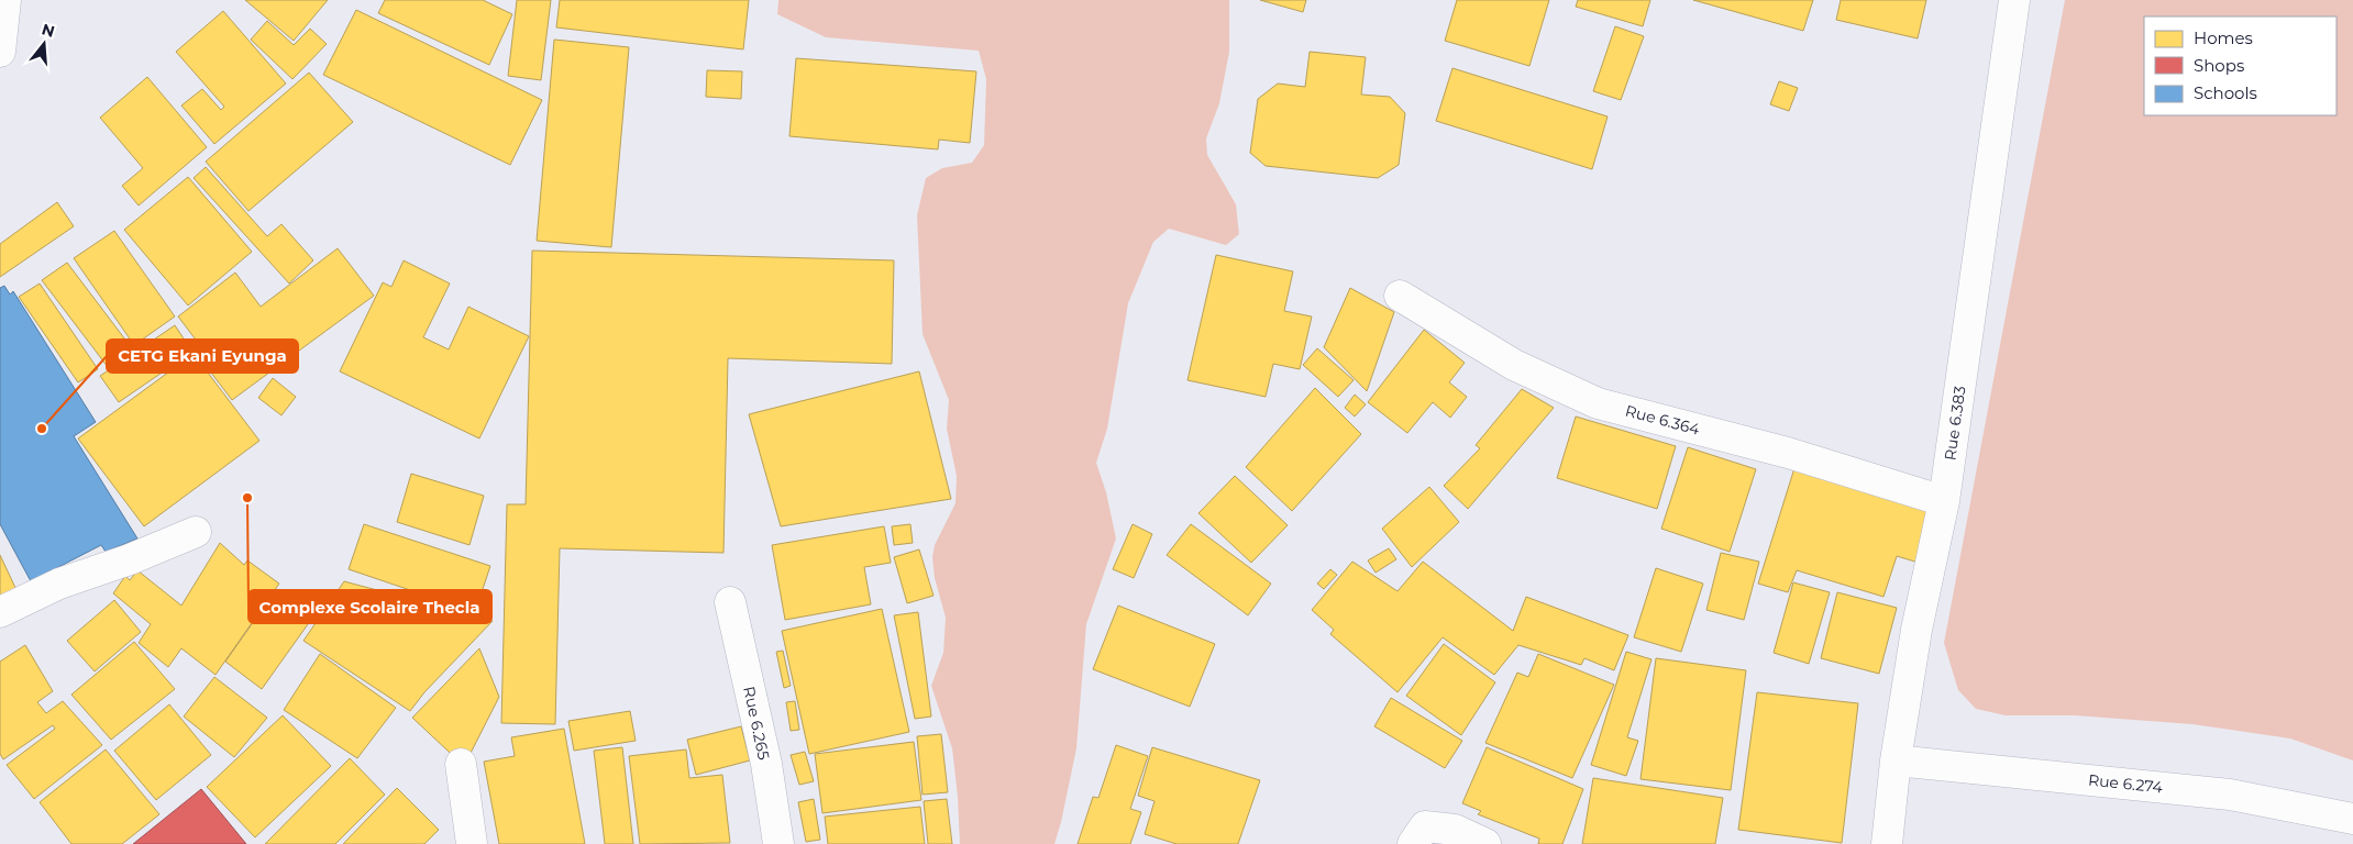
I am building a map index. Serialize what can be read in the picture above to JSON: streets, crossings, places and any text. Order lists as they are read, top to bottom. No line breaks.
{"streets":{"street":["Rue 6.364","Rue 6.383","Rue 6.265","Rue 6.274"]},"crossings":[["Rue 6.364","Rue 6.383"],["Rue 6.383","Rue 6.274"]],"places":["CETG Ekani Eyunga","Complexe Scolaire Thecla"],"legend":["Homes","Shops","Schools"],"north":"top"}
